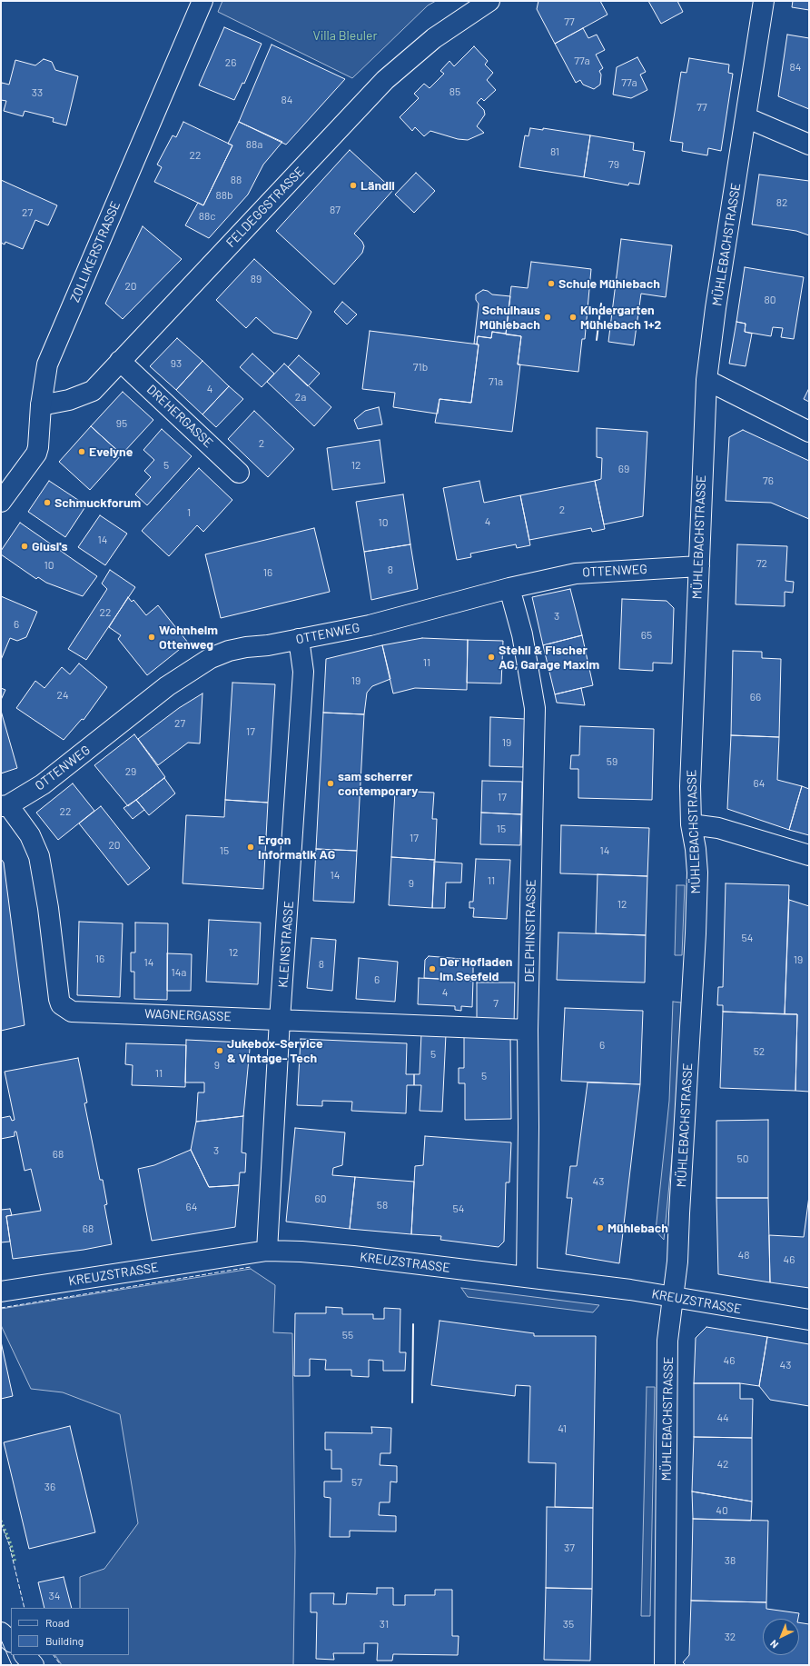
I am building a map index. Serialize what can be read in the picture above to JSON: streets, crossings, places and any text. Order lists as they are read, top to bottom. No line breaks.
{"streets":{"street":["FELDEGGSTRASSE","MÜHLEBACHSTRASSE","ZOLLIKERSTRASSE","DREHERGASSE","OTTENWEG","DELPHINSTRASSE","KLEINSTRASSE","WAGNERGASSE","KREUZSTRASSE"]},"crossings":[["FELDEGGSTRASSE","ZOLLIKERSTRASSE"],["FELDEGGSTRASSE","DREHERGASSE"],["MÜHLEBACHSTRASSE","OTTENWEG"],["MÜHLEBACHSTRASSE","KREUZSTRASSE"],["OTTENWEG","DELPHINSTRASSE"],["OTTENWEG","KLEINSTRASSE"],["OTTENWEG","WAGNERGASSE"],["DELPHINSTRASSE","WAGNERGASSE"],["DELPHINSTRASSE","KREUZSTRASSE"],["KLEINSTRASSE","WAGNERGASSE"],["KLEINSTRASSE","KREUZSTRASSE"]],"parks":["Villa Bleuler"],"places":["Ländli","Schule Mühlebach","Schulhaus Mühlebach","Kindergarten Mühlebach 1+2","Evelyne","Schmuckforum","Giusi's","Wohnheim Ottenweg","Stehli & Fischer AG, Garage Maxim","sam scherrer contemporary","Ergon Informatik AG","Der Hofladen im Seefeld","Jukebox-Service & Vintage- Tech","Mühlebach"],"house_numbers":["77","77a","26","84","77a","85","33","84","77","88a","81","22","79","88","88b","82","87","27","88c","89","20","80","93","71b","71a","4","2a","95","2","5","12","69","76","2","1","4","10","14","72","10","8","16","22","3","6","65","11","19","24","66","27","17","19","59","29","64","17","22","15","17","20","15","14","14","11","9","12","54","12","16","19","14","8","14a","6","4","7","6","52","5","9","11","5","3","68","50","43","60","58","64","54","68","48","46","55","46","43","44","41","42","57","36","40","37","38","34","31","35","32"],"legend":["Road","Building"],"north":"bottom left"}
